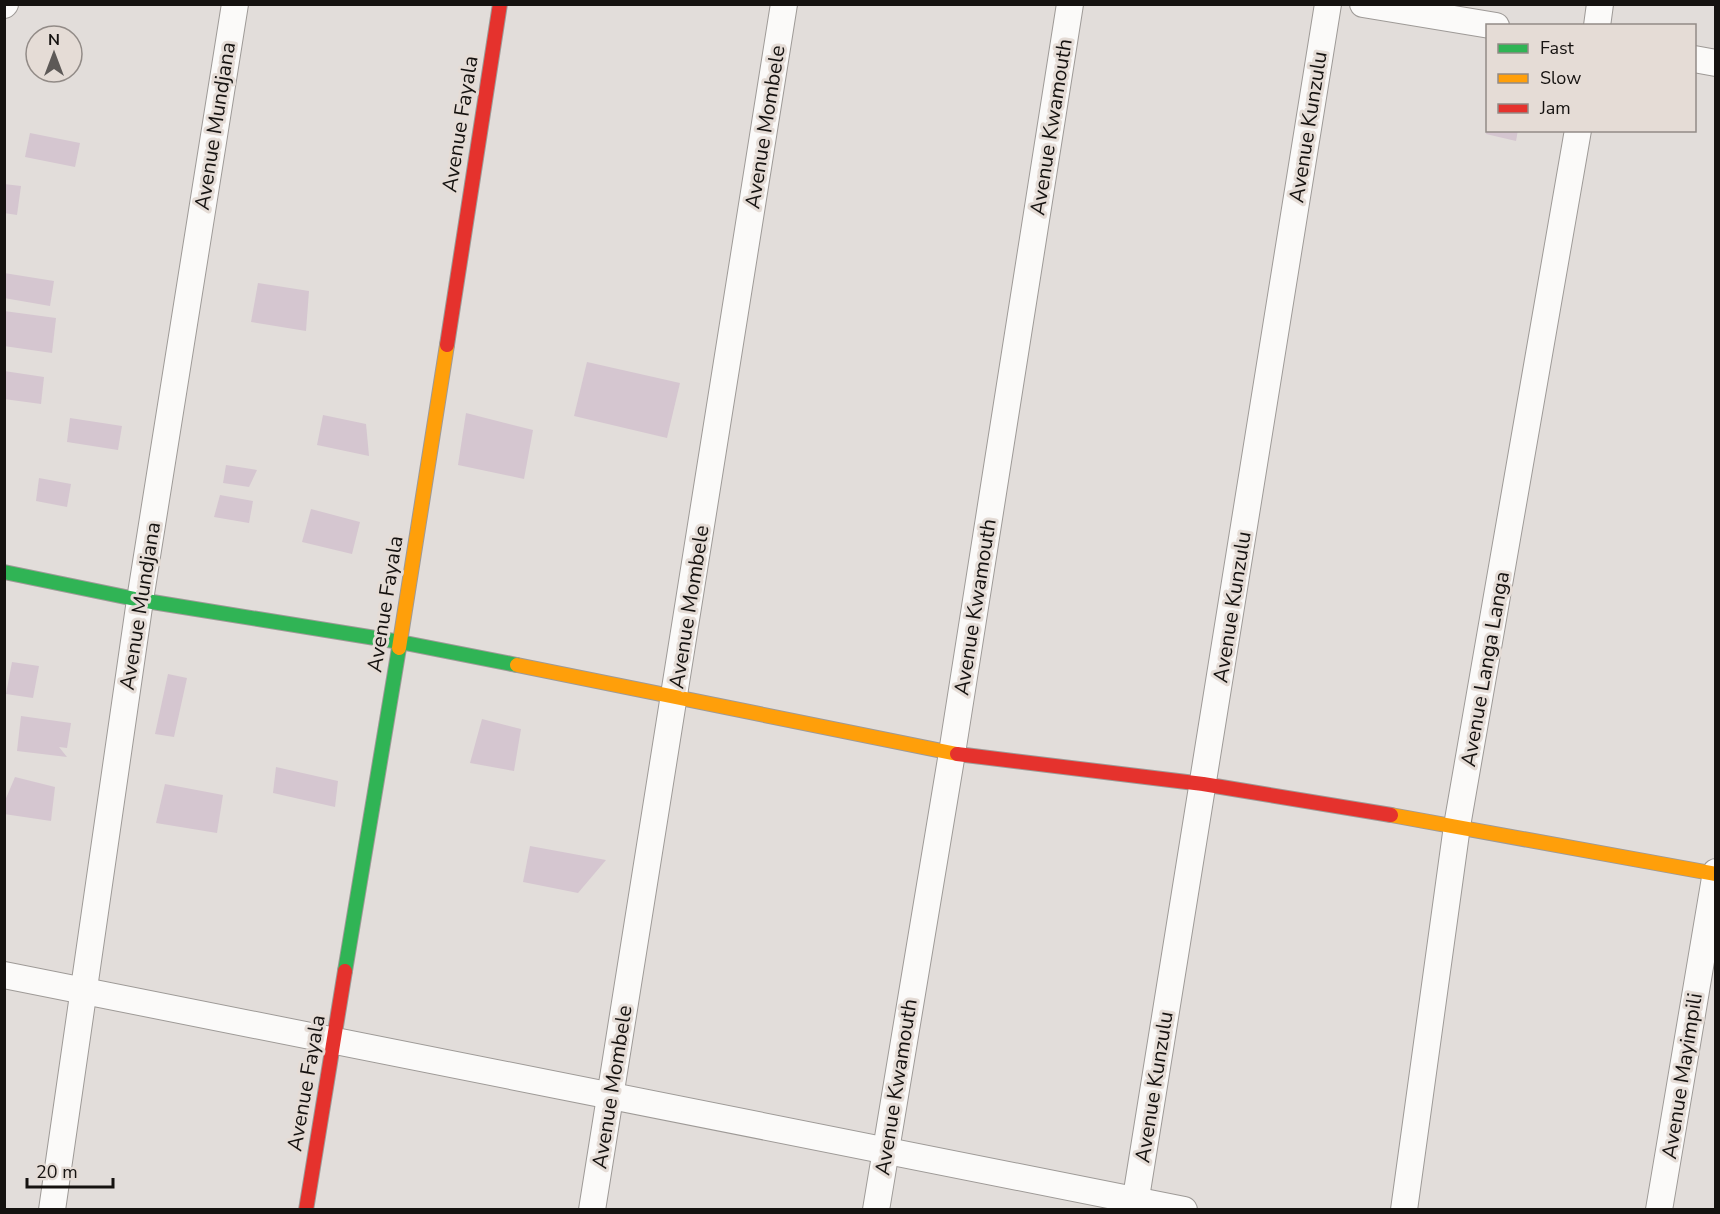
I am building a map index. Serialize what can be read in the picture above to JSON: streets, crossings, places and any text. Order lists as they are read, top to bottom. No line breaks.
{"streets":{"street":["Avenue Fayala","Avenue Mundjana","Avenue Mombele","Avenue Kwamouth","Avenue Kunzulu","Avenue Langa Langa","Avenue Mayimpili"]},"legend":["Fast","Slow","Jam"],"scale_bar":"20 m","north":"top"}
